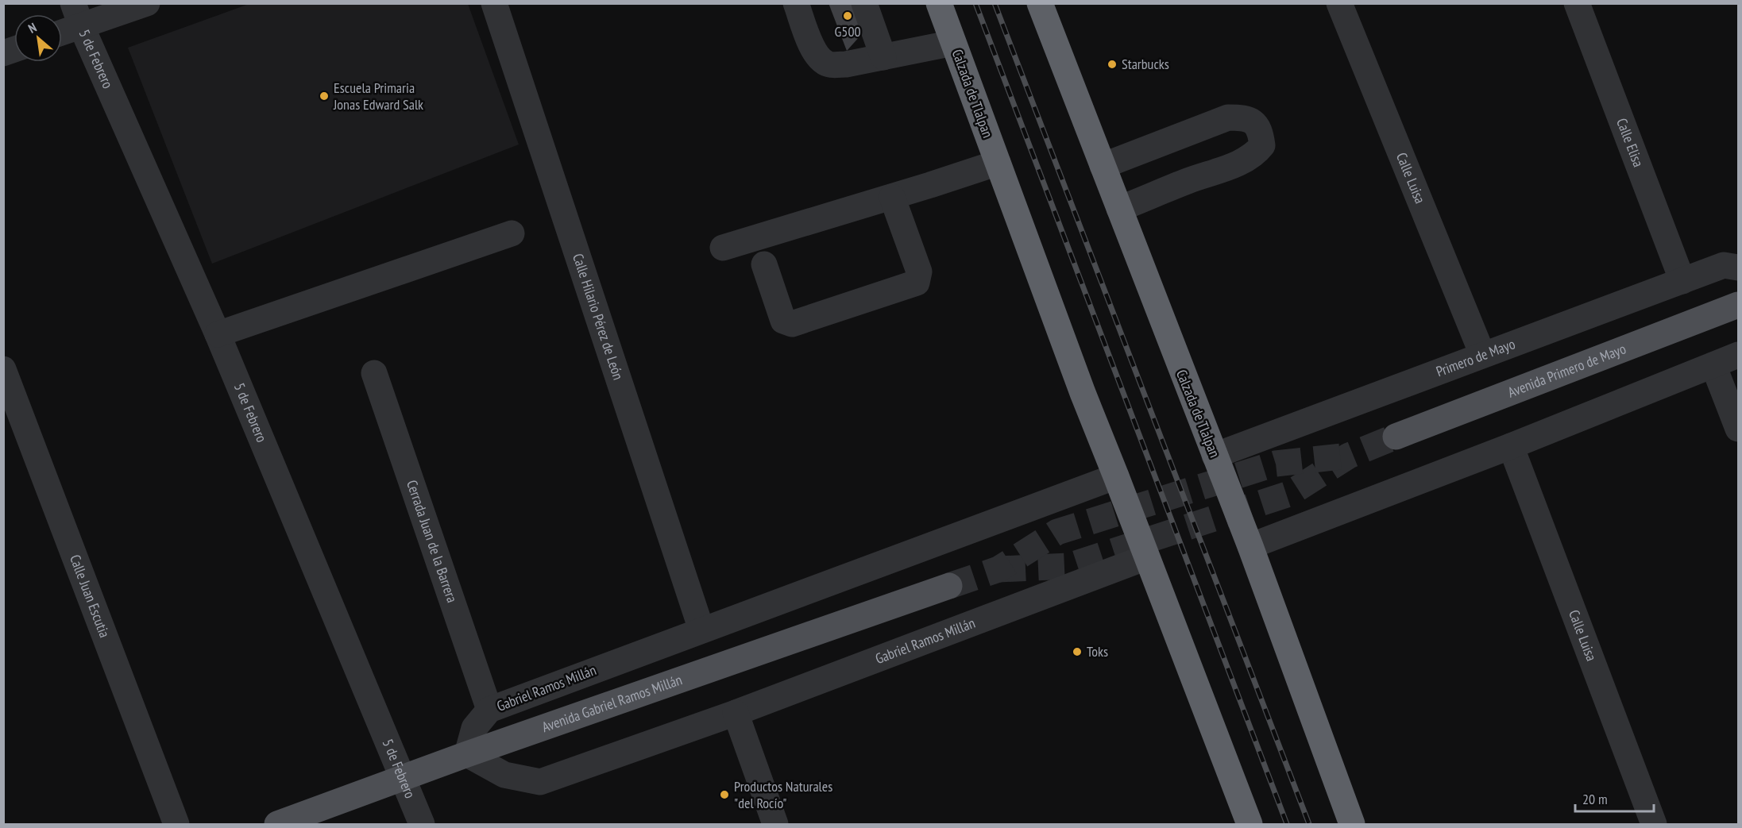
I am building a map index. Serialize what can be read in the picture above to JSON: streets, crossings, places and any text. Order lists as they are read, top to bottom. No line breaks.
{"streets":{"highway":["Calzada de Tlalpan"],"main road":["Avenida Primero de Mayo","Avenida Gabriel Ramos Millán"],"street":["5 de Febrero","Calle Elisa","Calle Luisa","Calle Hilario Pérez de León","Primero de Mayo","Cerrada Juan de la Barrera","Calle Juan Escutia","Gabriel Ramos Millán"]},"crossings":[["5 de Febrero","Avenida Gabriel Ramos Millán"],["Calzada de Tlalpan","Primero de Mayo"],["Calzada de Tlalpan","Gabriel Ramos Millán"],["Calle Elisa","Primero de Mayo"],["Calle Luisa","Primero de Mayo"],["Calle Hilario Pérez de León","Gabriel Ramos Millán"],["Cerrada Juan de la Barrera","Gabriel Ramos Millán"],["Gabriel Ramos Millán","Avenida Gabriel Ramos Millán"]],"places":["G500","Starbucks","Escuela Primaria Jonas Edward Salk","Toks","Productos Naturales \"del Rocío\""],"scale_bar":"20 m","north":"top left"}
